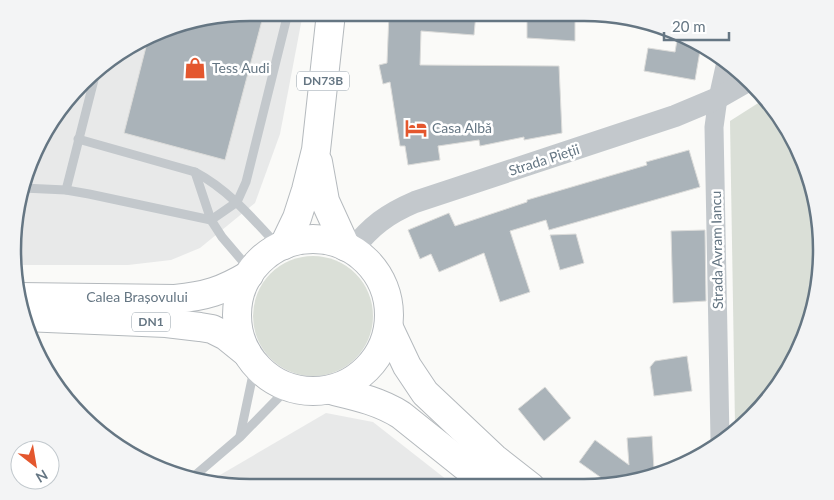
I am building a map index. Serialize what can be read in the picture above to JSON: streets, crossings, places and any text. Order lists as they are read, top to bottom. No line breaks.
{"streets":{"main road":["DN73B","Calea Brașovului","DN1"],"street":["Strada Pieții","Strada Avram Iancu"]},"crossings":[["DN73B","Strada Pieții"],["DN73B","Calea Brașovului"],["DN73B","DN1"],["Strada Pieții","Strada Avram Iancu"],["Strada Pieții","Calea Brașovului"],["Strada Pieții","DN1"],["Calea Brașovului","DN1"]],"places":{"shop":["Tess Audi"],"hotel":["Casa Albă"]},"scale_bar":"20 m","north":"bottom right"}
